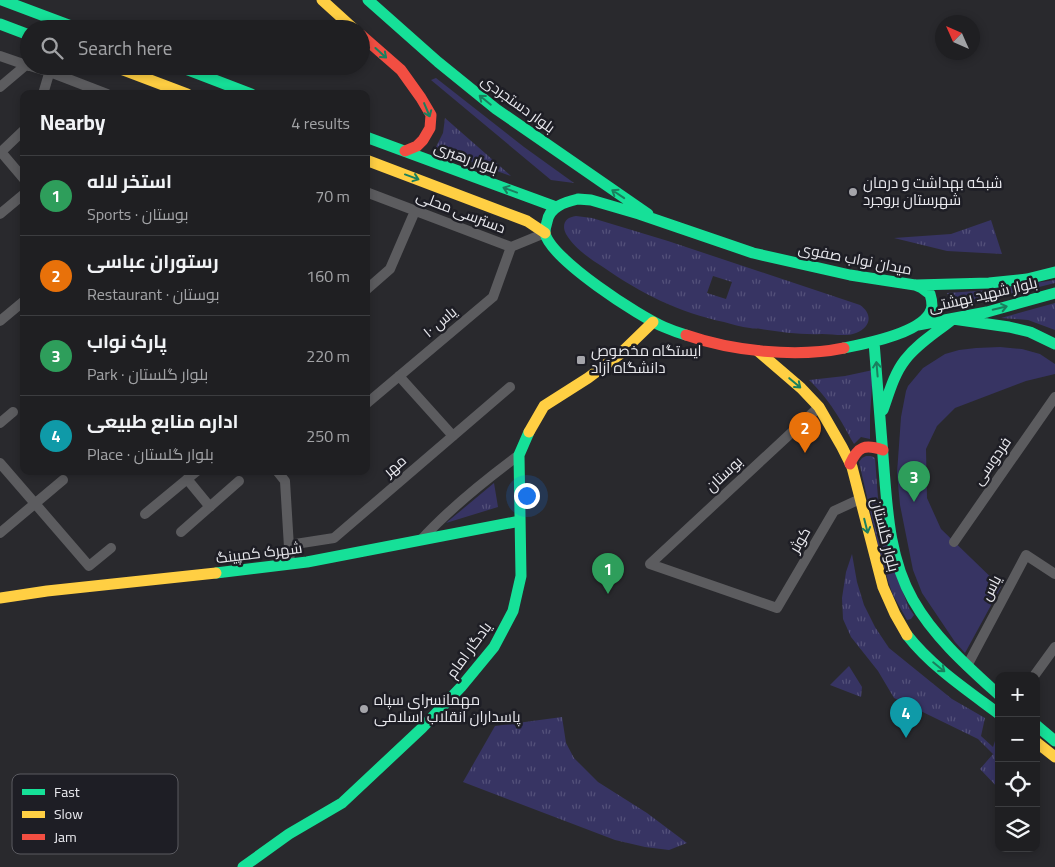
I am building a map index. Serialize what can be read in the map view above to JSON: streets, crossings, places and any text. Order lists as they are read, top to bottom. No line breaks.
{"streets":{"main road":["بلوار دستجردی","بلوار رهبری","میدان نواب صفوی","بلوار شهید بهشتی","بلوار گلستان","شهرک کمپینگ","یادگار امام"],"street":["دسترسی محلی","یاس ۱۰","فردوسی","مهر","بوستان","کوثر","یاس"]},"crossings":[["بلوار دستجردی","میدان نواب صفوی"],["بلوار رهبری","میدان نواب صفوی"],["دسترسی محلی","یاس ۱۰"],["میدان نواب صفوی","بلوار شهید بهشتی"],["بوستان","بلوار گلستان"],["بوستان","کوثر"],["بلوار گلستان","کوثر"],["بلوار گلستان","یاس"],["شهرک کمپینگ","یادگار امام"]],"places":{"other":["شبکه بهداشت و درمان شهرستان بروجرد","مهمانسرای سپاه پاسداران انقلاب اسلامی"],"transit":["ایستگاه مخصوص دانشگاه آزاد"]},"legend":["Fast","Slow","Jam"],"north":"top left","page":{"search":"Search here","heading":["Nearby","4 results"],"list":[{"mark":"1","name":"استخر لاله","note":"Sports · بوستان","value":"70 m"},{"mark":"2","name":"رستوران عباسی","note":"Restaurant · بوستان","value":"160 m"},{"mark":"3","name":"پارک نواب","note":"Park · بلوار گلستان","value":"220 m"},{"mark":"4","name":"اداره منابع طبیعی","note":"Place · بلوار گلستان","value":"250 m"}],"pins":["2","3","1","4"],"map_buttons":["+","−"]}}
